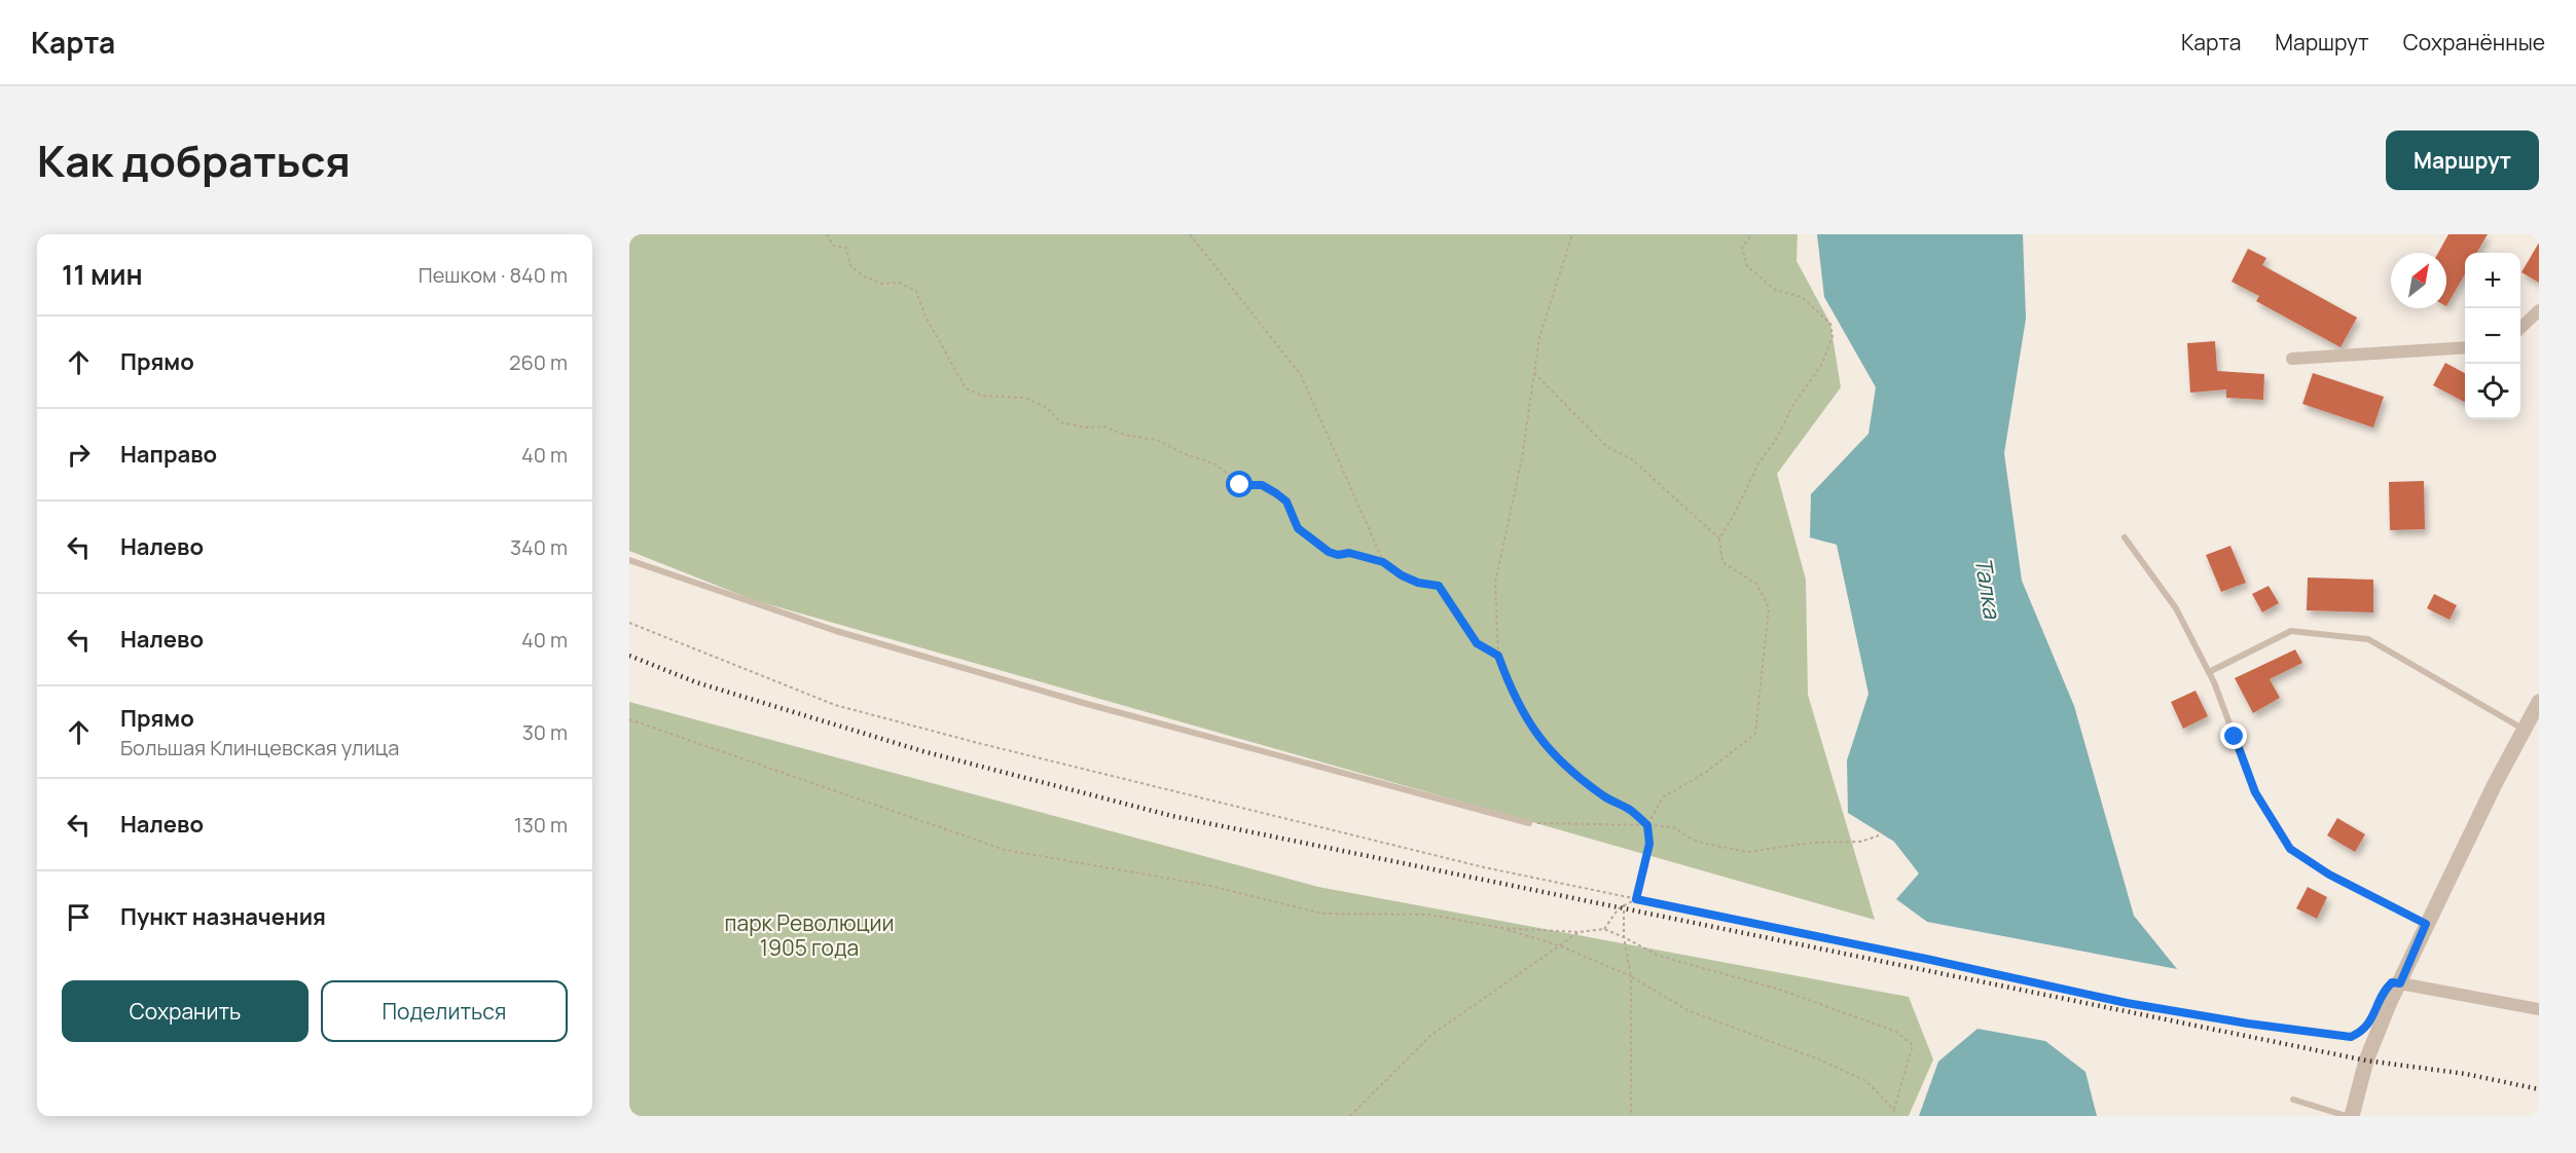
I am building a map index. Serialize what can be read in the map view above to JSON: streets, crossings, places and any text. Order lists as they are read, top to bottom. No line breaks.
{"water":["Талка"],"parks":["парк Революции 1905 года"],"north":"top right","page":{"header":"Карта","nav":["Карта","Маршрут","Сохранённые"],"title":"Как добраться","buttons":["Маршрут",["Сохранить","Поделиться"]],"heading":["11 мин","Пешком · 840 m"],"map_buttons":["+","−"],"list":[["Прямо","260 m"],["Направо","40 m"],["Налево","340 m"],["Налево","40 m"],["Прямо","Большая Клинцевская улица","30 m"],["Налево","130 m"],"Пункт назначения"]}}
